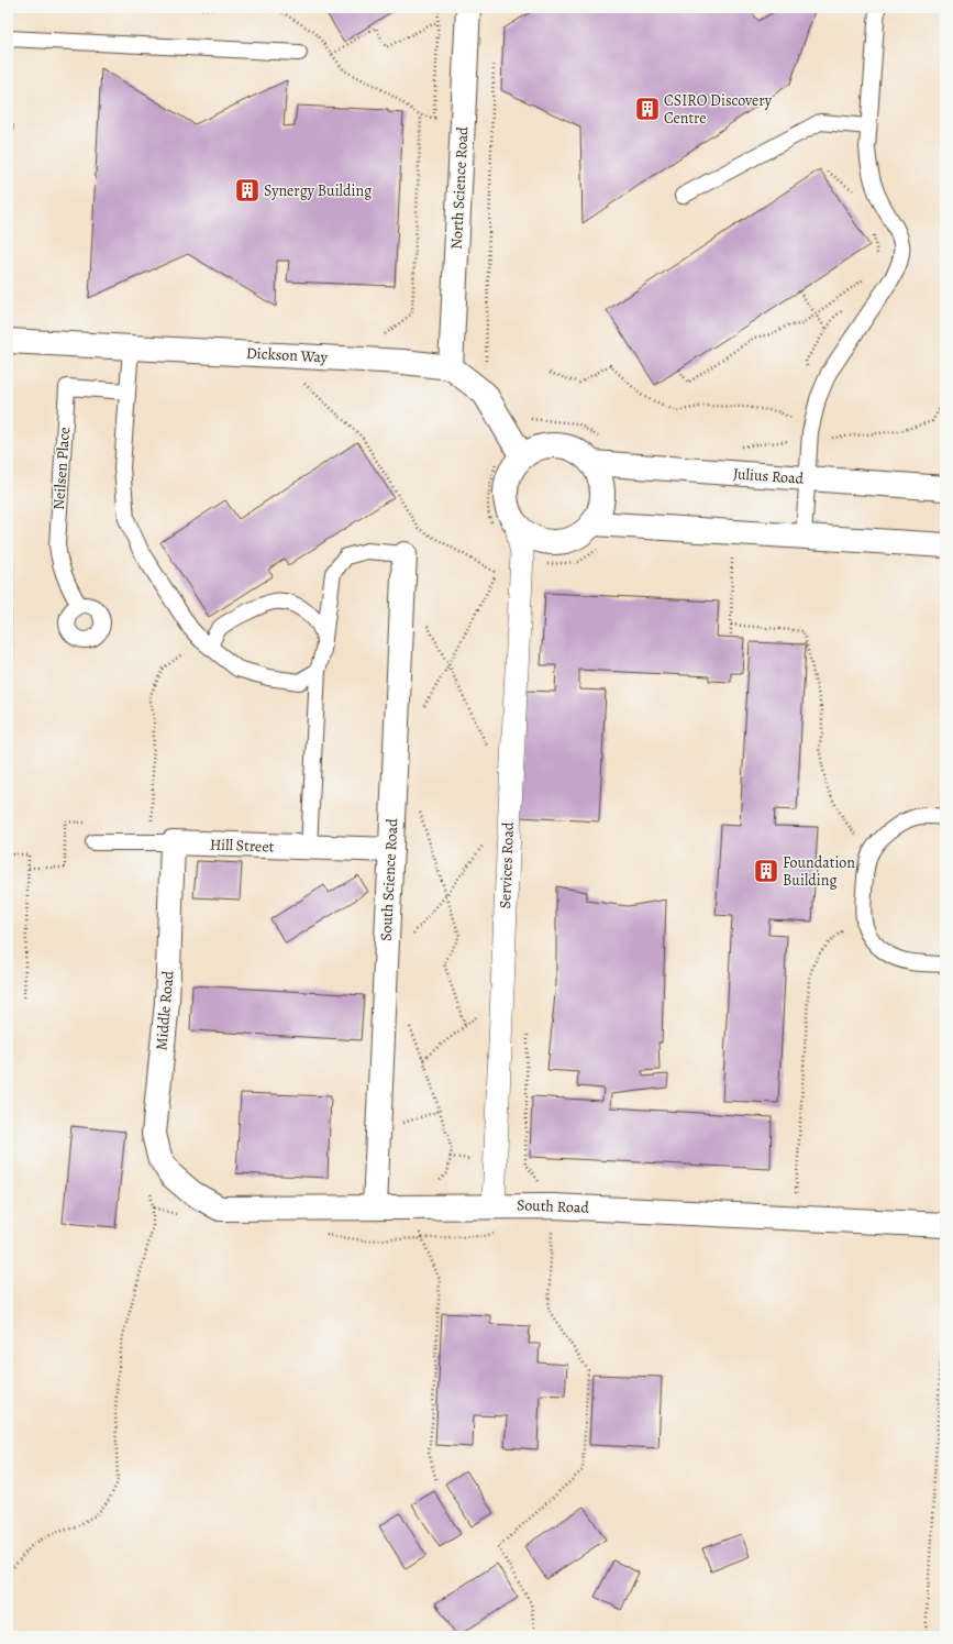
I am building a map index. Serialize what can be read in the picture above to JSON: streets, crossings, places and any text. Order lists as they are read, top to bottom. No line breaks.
{"streets":{"street":["North Science Road","Dickson Way","Julius Road","Hill Street","Services Road","South Science Road","Middle Road","South Road"],"lane":["Neilsen Place"]},"crossings":[["North Science Road","Dickson Way"],["Julius Road","Services Road"],["Hill Street","South Science Road"],["Hill Street","Middle Road"],["Services Road","South Road"],["South Science Road","South Road"],["Middle Road","South Road"]],"places":{"building":["CSIRO Discovery Centre","Synergy Building","Foundation Building"]}}
